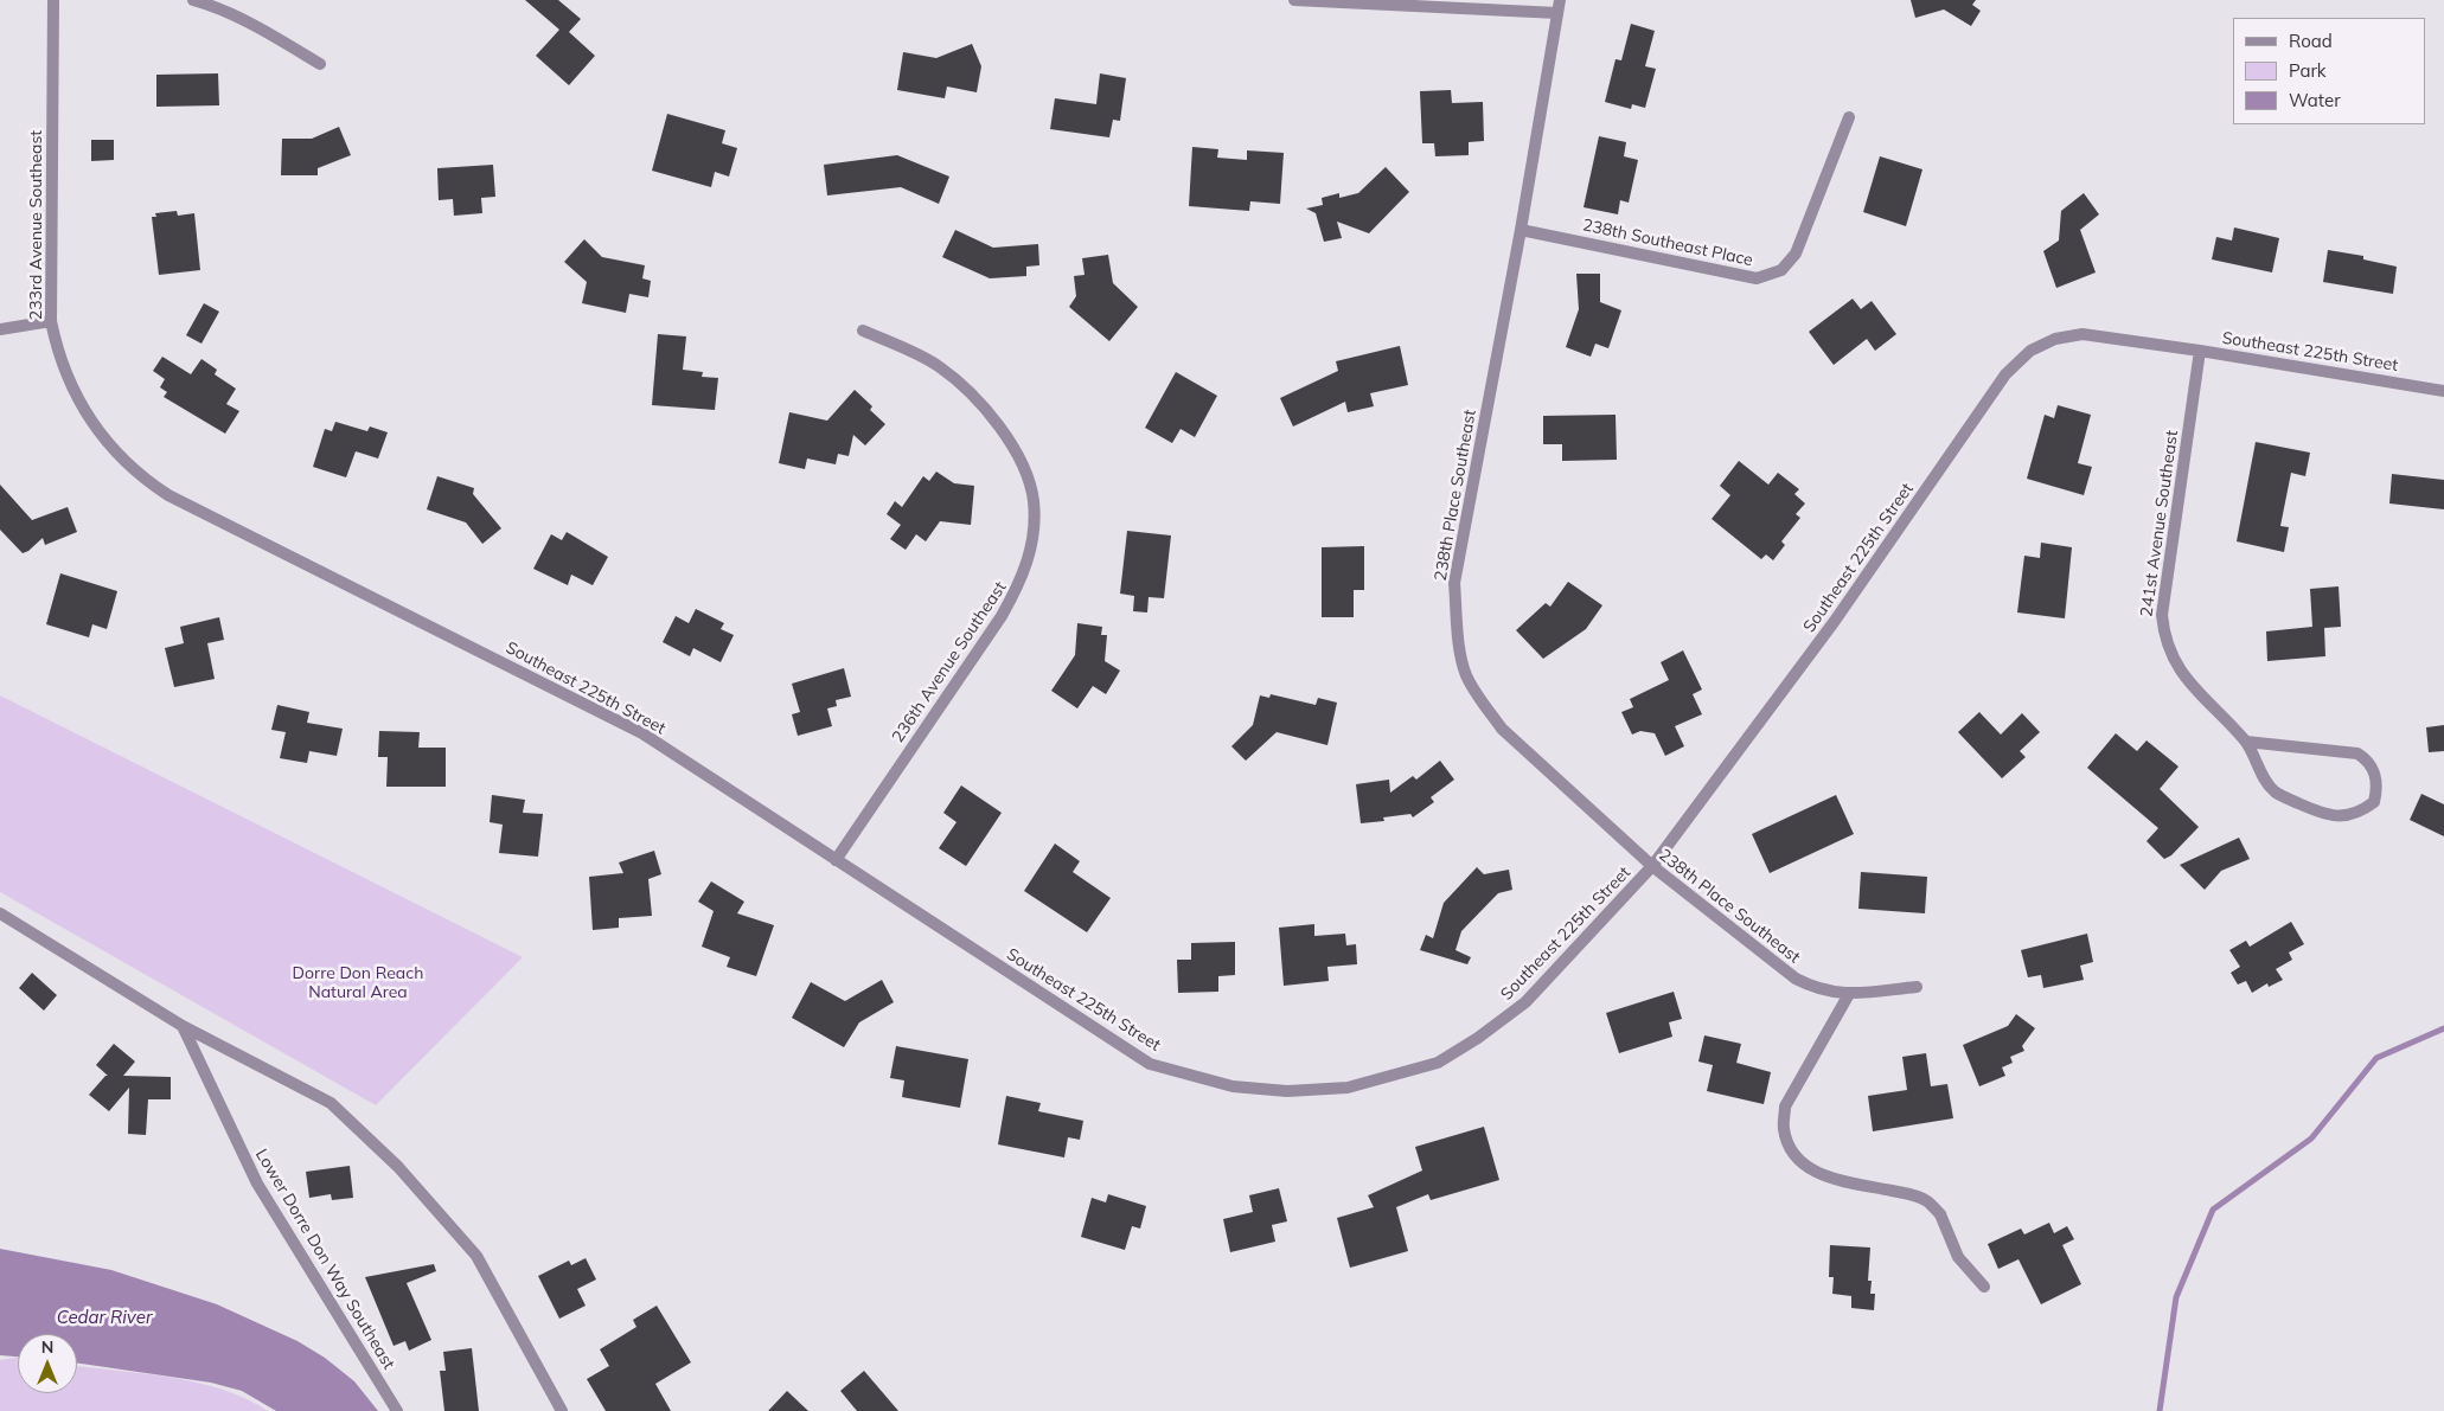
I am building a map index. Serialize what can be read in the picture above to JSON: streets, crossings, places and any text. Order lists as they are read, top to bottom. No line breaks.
{"streets":{"street":["233rd Avenue Southeast","238th Southeast Place","Southeast 225th Street","238th Place Southeast","241st Avenue Southeast","236th Avenue Southeast","Lower Dorre Don Way Southeast"]},"crossings":[["233rd Avenue Southeast","Southeast 225th Street"],["238th Southeast Place","238th Place Southeast"],["Southeast 225th Street","238th Place Southeast"],["Southeast 225th Street","241st Avenue Southeast"],["Southeast 225th Street","236th Avenue Southeast"]],"water":["Cedar River"],"parks":["Dorre Don Reach Natural Area"],"legend":["Road","Park","Water"],"north":"top"}
